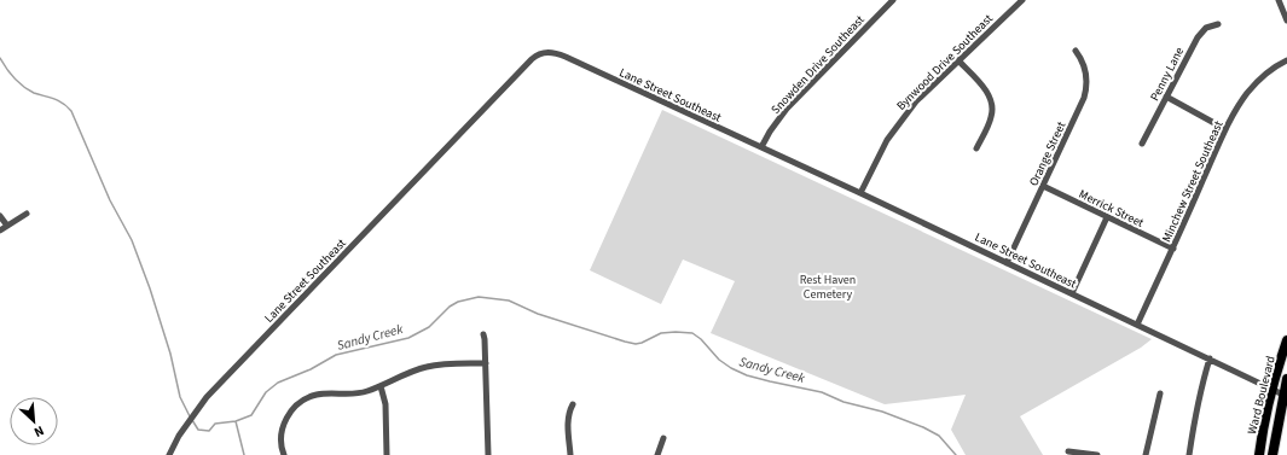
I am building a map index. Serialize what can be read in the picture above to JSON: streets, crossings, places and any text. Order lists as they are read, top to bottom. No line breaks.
{"streets":{"highway":["Ward Boulevard"],"street":["Bynwood Drive Southeast","Snowden Drive Southeast","Penny Lane","Lane Street Southeast","Orange Street","Minchew Street Southeast","Merrick Street"]},"crossings":[["Bynwood Drive Southeast","Lane Street Southeast"],["Snowden Drive Southeast","Lane Street Southeast"],["Lane Street Southeast","Orange Street"],["Lane Street Southeast","Minchew Street Southeast"],["Lane Street Southeast","Ward Boulevard"],["Orange Street","Merrick Street"],["Minchew Street Southeast","Merrick Street"]],"water":["Sandy Creek"],"parks":["Rest Haven Cemetery"],"north":"bottom right"}
